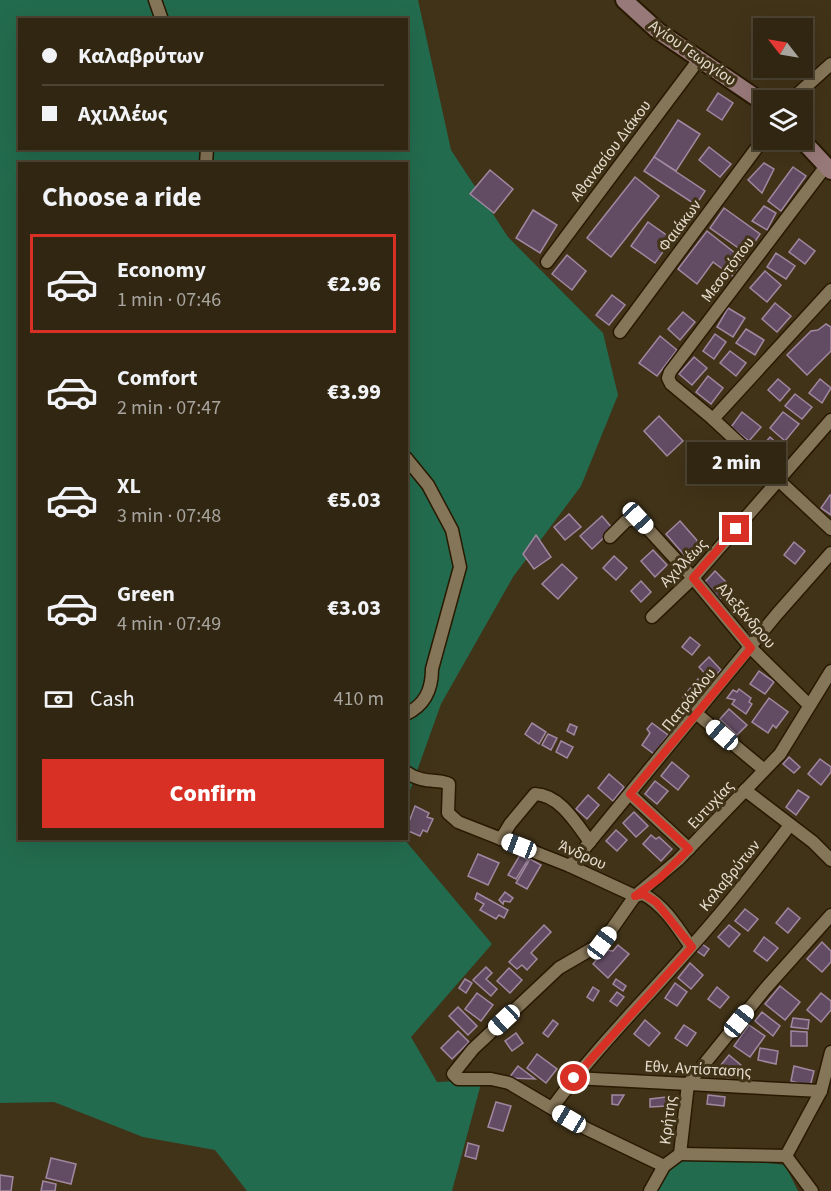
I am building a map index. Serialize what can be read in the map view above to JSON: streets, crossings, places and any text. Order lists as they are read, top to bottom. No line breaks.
{"streets":{"street":["Αγίου Γεωργίου","Αθανασίου Διάκου","Φαιάκων","Μεσοτόπου","Αχιλλέως","Αλεξάνδρου","Πατρόκλου","Ευτυχίας","Άνδρου","Καλαβρύτων","Εθν. Αντίστασης","Κρήτης"]},"crossings":[["Αγίου Γεωργίου","Αθανασίου Διάκου"],["Αχιλλέως","Αλεξάνδρου"],["Αλεξάνδρου","Πατρόκλου"],["Αλεξάνδρου","Ευτυχίας"],["Πατρόκλου","Άνδρου"],["Ευτυχίας","Άνδρου"],["Ευτυχίας","Καλαβρύτων"],["Άνδρου","Καλαβρύτων"],["Καλαβρύτων","Εθν. Αντίστασης"],["Εθν. Αντίστασης","Κρήτης"]],"north":"top left","page":{"banner":["Καλαβρύτων","Αχιλλέως"],"heading":"Choose a ride","list":[{"name":"Economy","note":"1 min · 07:46","value":"€2.96"},{"name":"Comfort","note":"2 min · 07:47","value":"€3.99"},{"name":"XL","note":"3 min · 07:48","value":"€5.03"},{"name":"Green","note":"4 min · 07:49","value":"€3.03"}],"bubble":"2 min","pay":["Cash","410 m"],"buttons":"Confirm"}}
